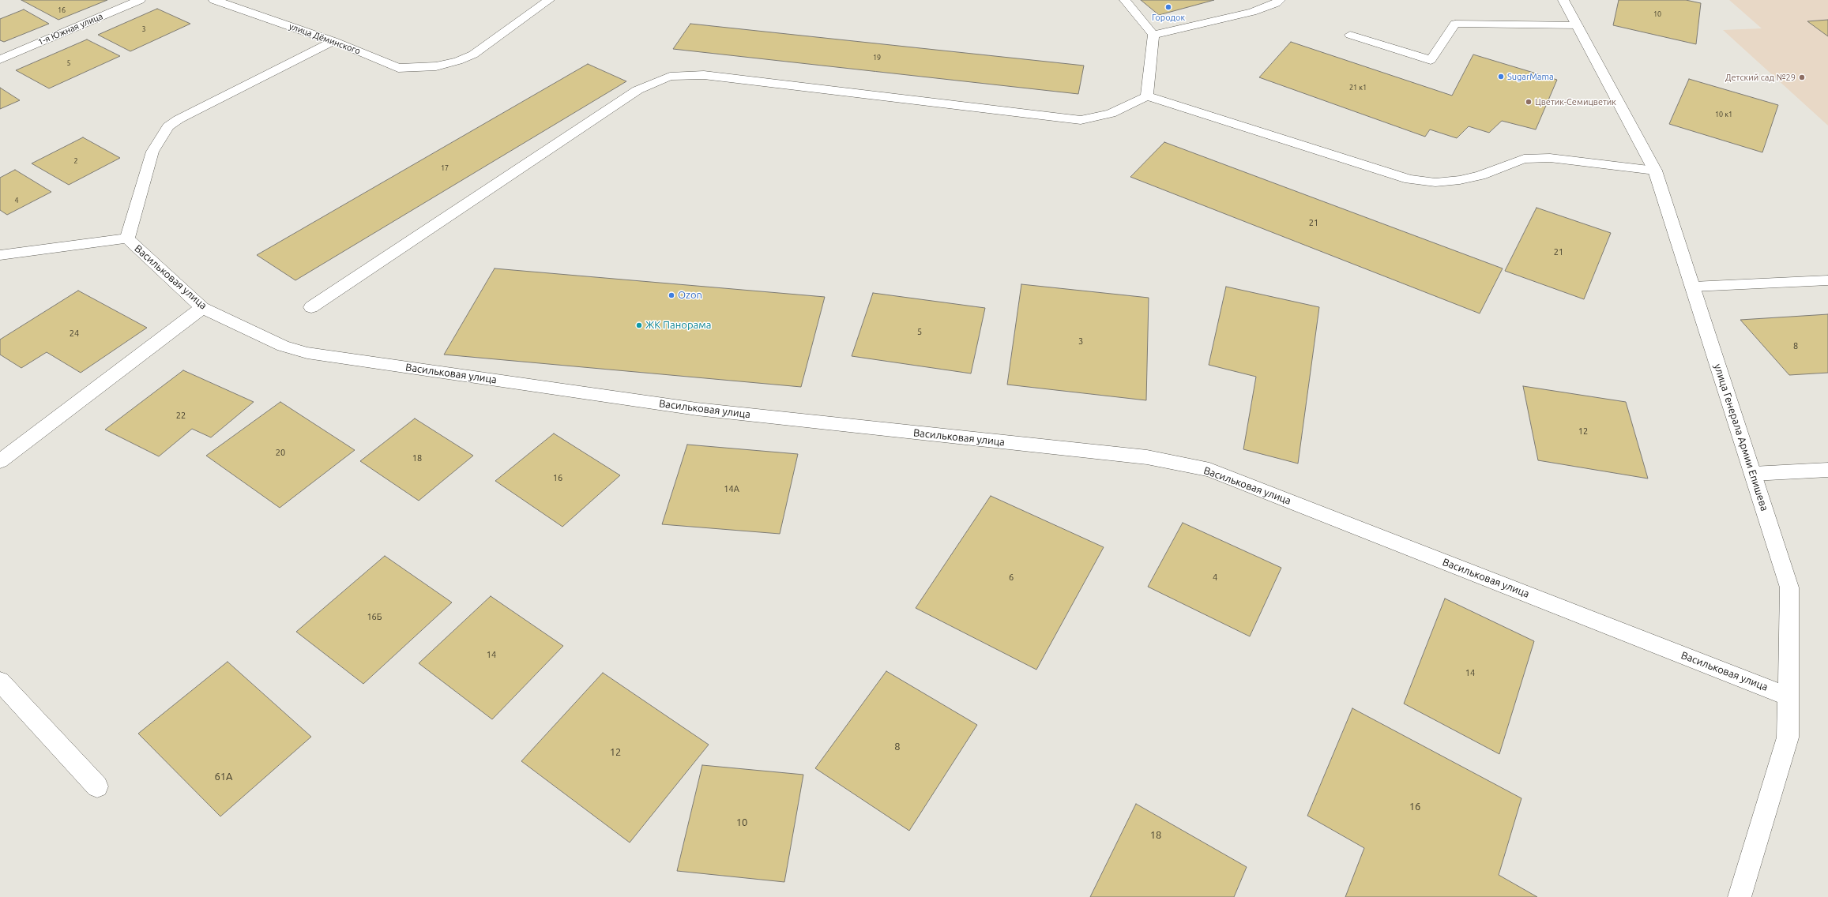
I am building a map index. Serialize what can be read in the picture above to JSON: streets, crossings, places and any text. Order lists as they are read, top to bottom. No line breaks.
{"streets":{"street":["1-я Южная улица","улица Дёминского","Васильковая улица","улица Генерала Армии Епишева"]},"crossings":[["Васильковая улица","улица Генерала Армии Епишева"]],"places":["Городок","SugarMama","Детский сад №29","Цветик-Семицветик","Ozon","ЖК Панорама"],"house_numbers":["16","10","3","19","5","21 к1","10 к1","2","17","4","21","21","5","24","3","8","22","12","20","18","16","14А","6","4","16Б","14","14","8","12","61А","16","10","18"]}
